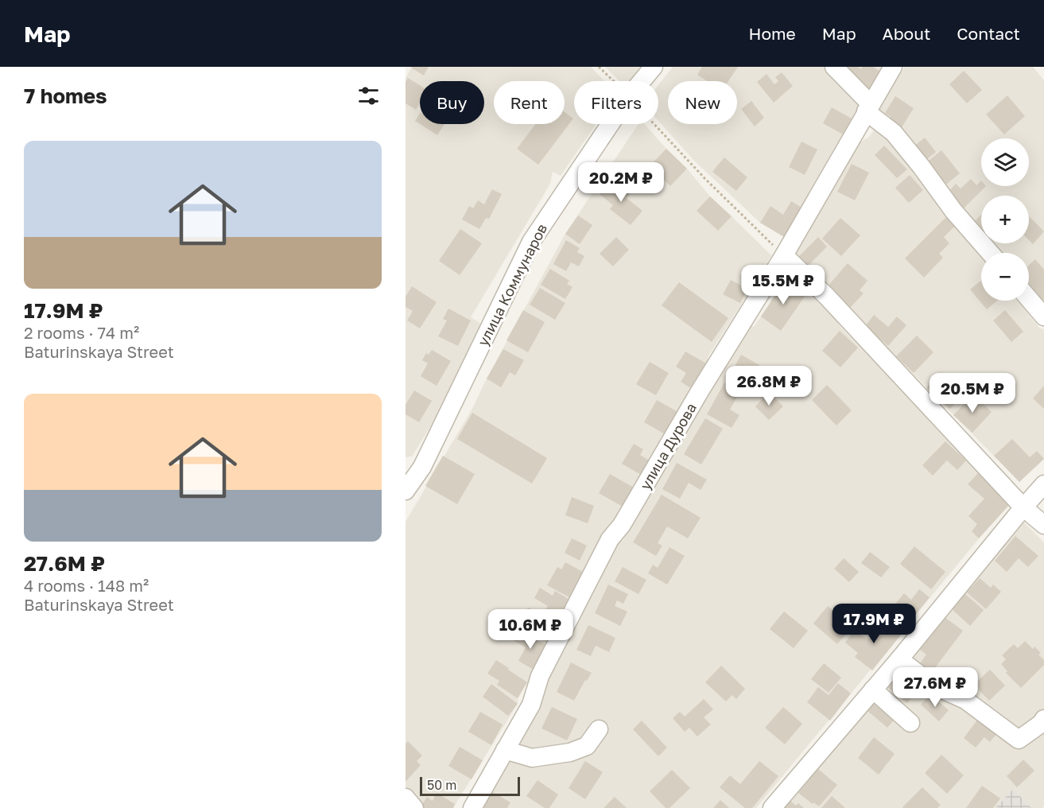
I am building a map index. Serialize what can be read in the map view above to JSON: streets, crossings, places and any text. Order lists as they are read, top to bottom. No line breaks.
{"streets":{"street":["улица Коммунаров","улица Дурова"]},"scale_bar":"50 m","page":{"header":"Map","nav":["Home","Map","About","Contact"],"heading":"7 homes","chip":["Buy","Rent","Filters","New"],"list":[{"name":"17.9M ₽","note":"2 rooms · 74 m² · Baturinskaya Street"},{"name":"27.6M ₽","note":"4 rooms · 148 m² · Baturinskaya Street"}],"map_buttons":["+","−"],"price":["20.2M ₽","15.5M ₽","26.8M ₽","20.5M ₽","17.9M ₽","10.6M ₽","27.6M ₽"],"scale":"50 m"}}
